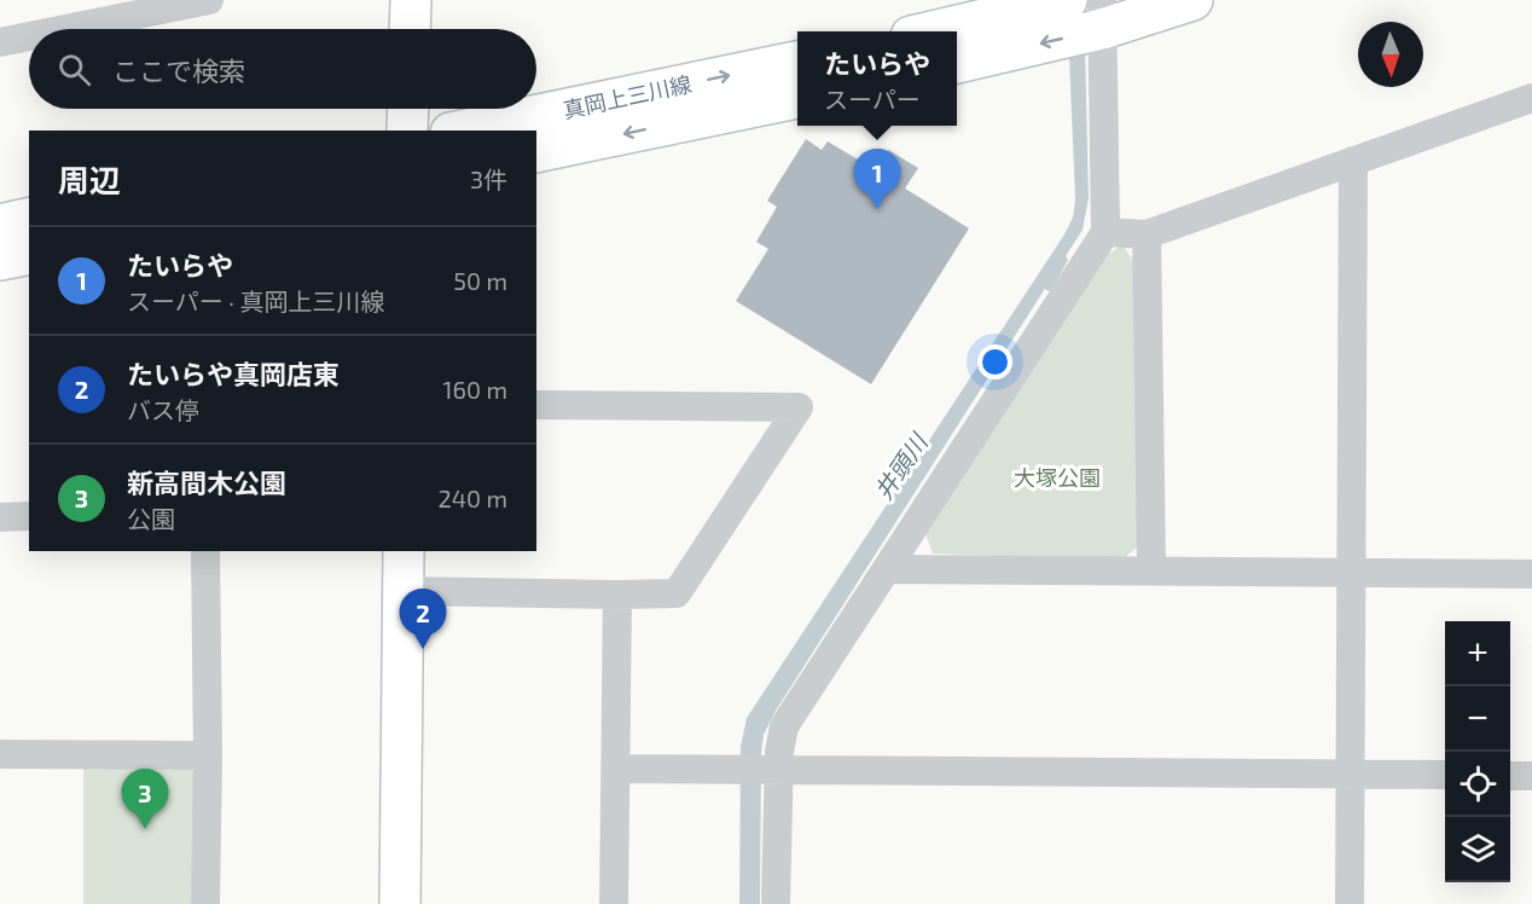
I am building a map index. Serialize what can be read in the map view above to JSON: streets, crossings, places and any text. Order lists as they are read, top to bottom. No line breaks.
{"streets":{"main road":["真岡上三川線"]},"water":["井頭川"],"parks":["大塚公園"],"north":"bottom","page":{"search":"ここで検索","popup":["たいらや","スーパー"],"heading":["周辺","3件"],"pins":["1","2","3"],"list":[{"mark":"1","name":"たいらや","note":"スーパー · 真岡上三川線","value":"50 m"},{"mark":"2","name":"たいらや真岡店東","note":"バス停","value":"160 m"},{"mark":"3","name":"新高間木公園","note":"公園","value":"240 m"}],"map_buttons":["+","−"]}}
